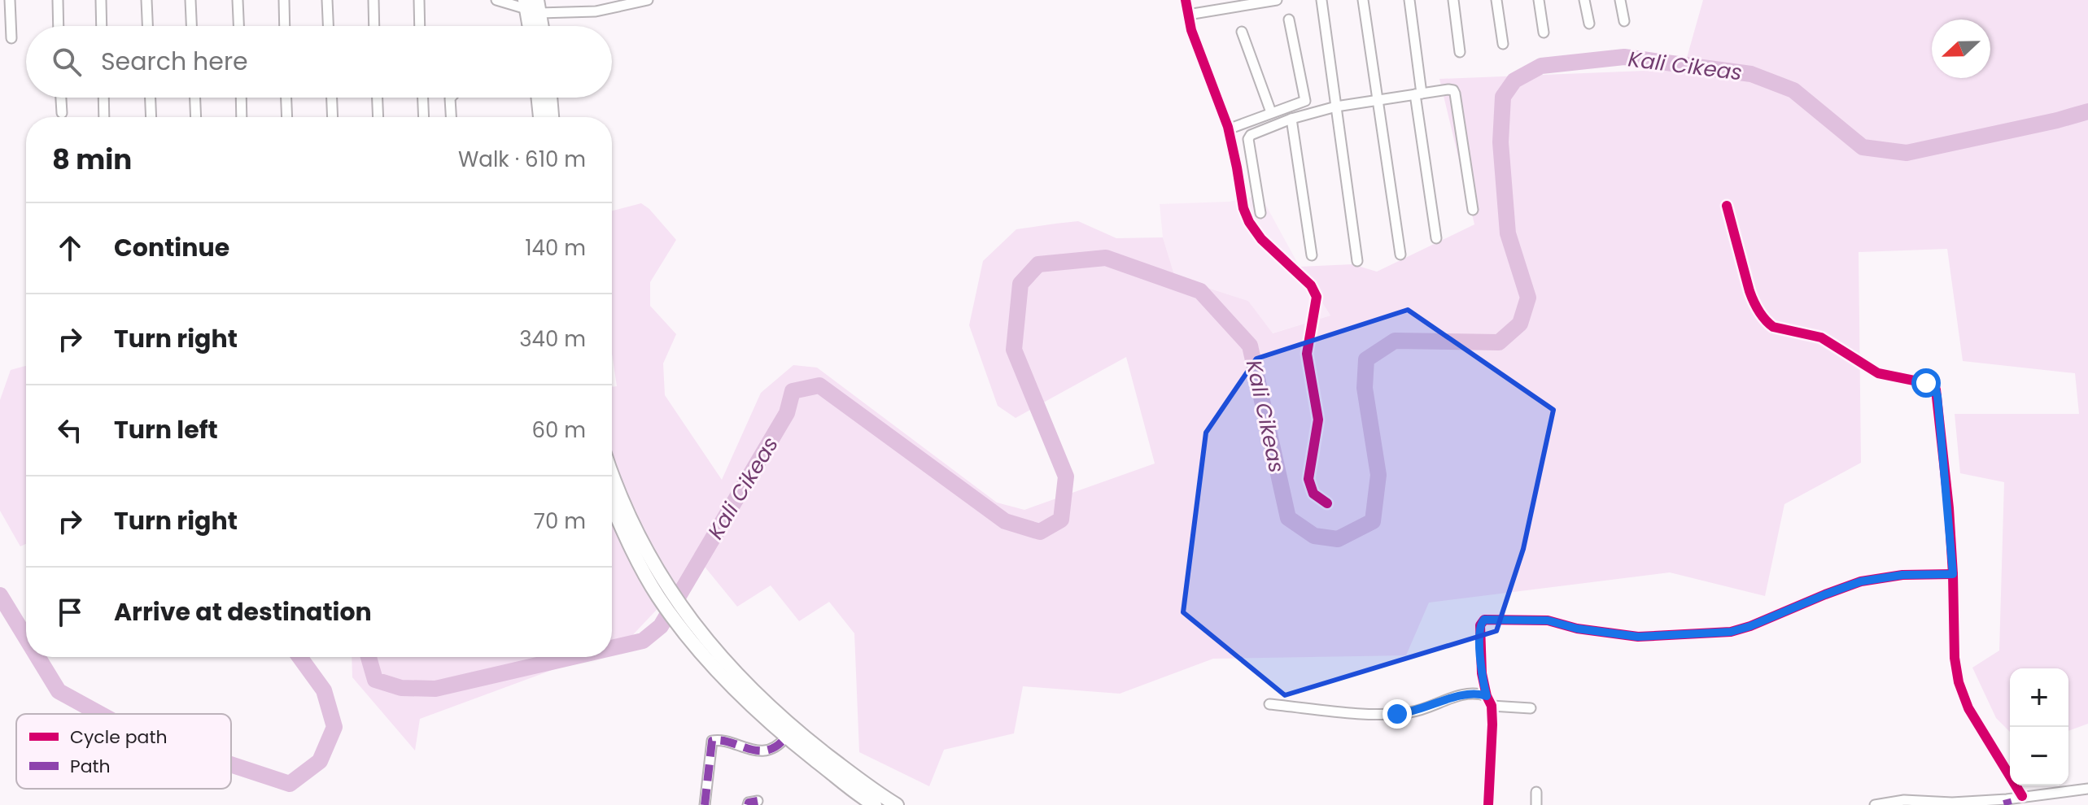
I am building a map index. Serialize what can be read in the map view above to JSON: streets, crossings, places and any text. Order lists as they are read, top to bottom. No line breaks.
{"water":["Kali Cikeas"],"legend":["Cycle path","Path"],"north":"left","page":{"search":"Search here","heading":["8 min","Walk · 610 m"],"list":[["Continue","140 m"],["Turn right","340 m"],["Turn left","60 m"],["Turn right","70 m"],"Arrive at destination"],"map_buttons":["+","−"]}}
